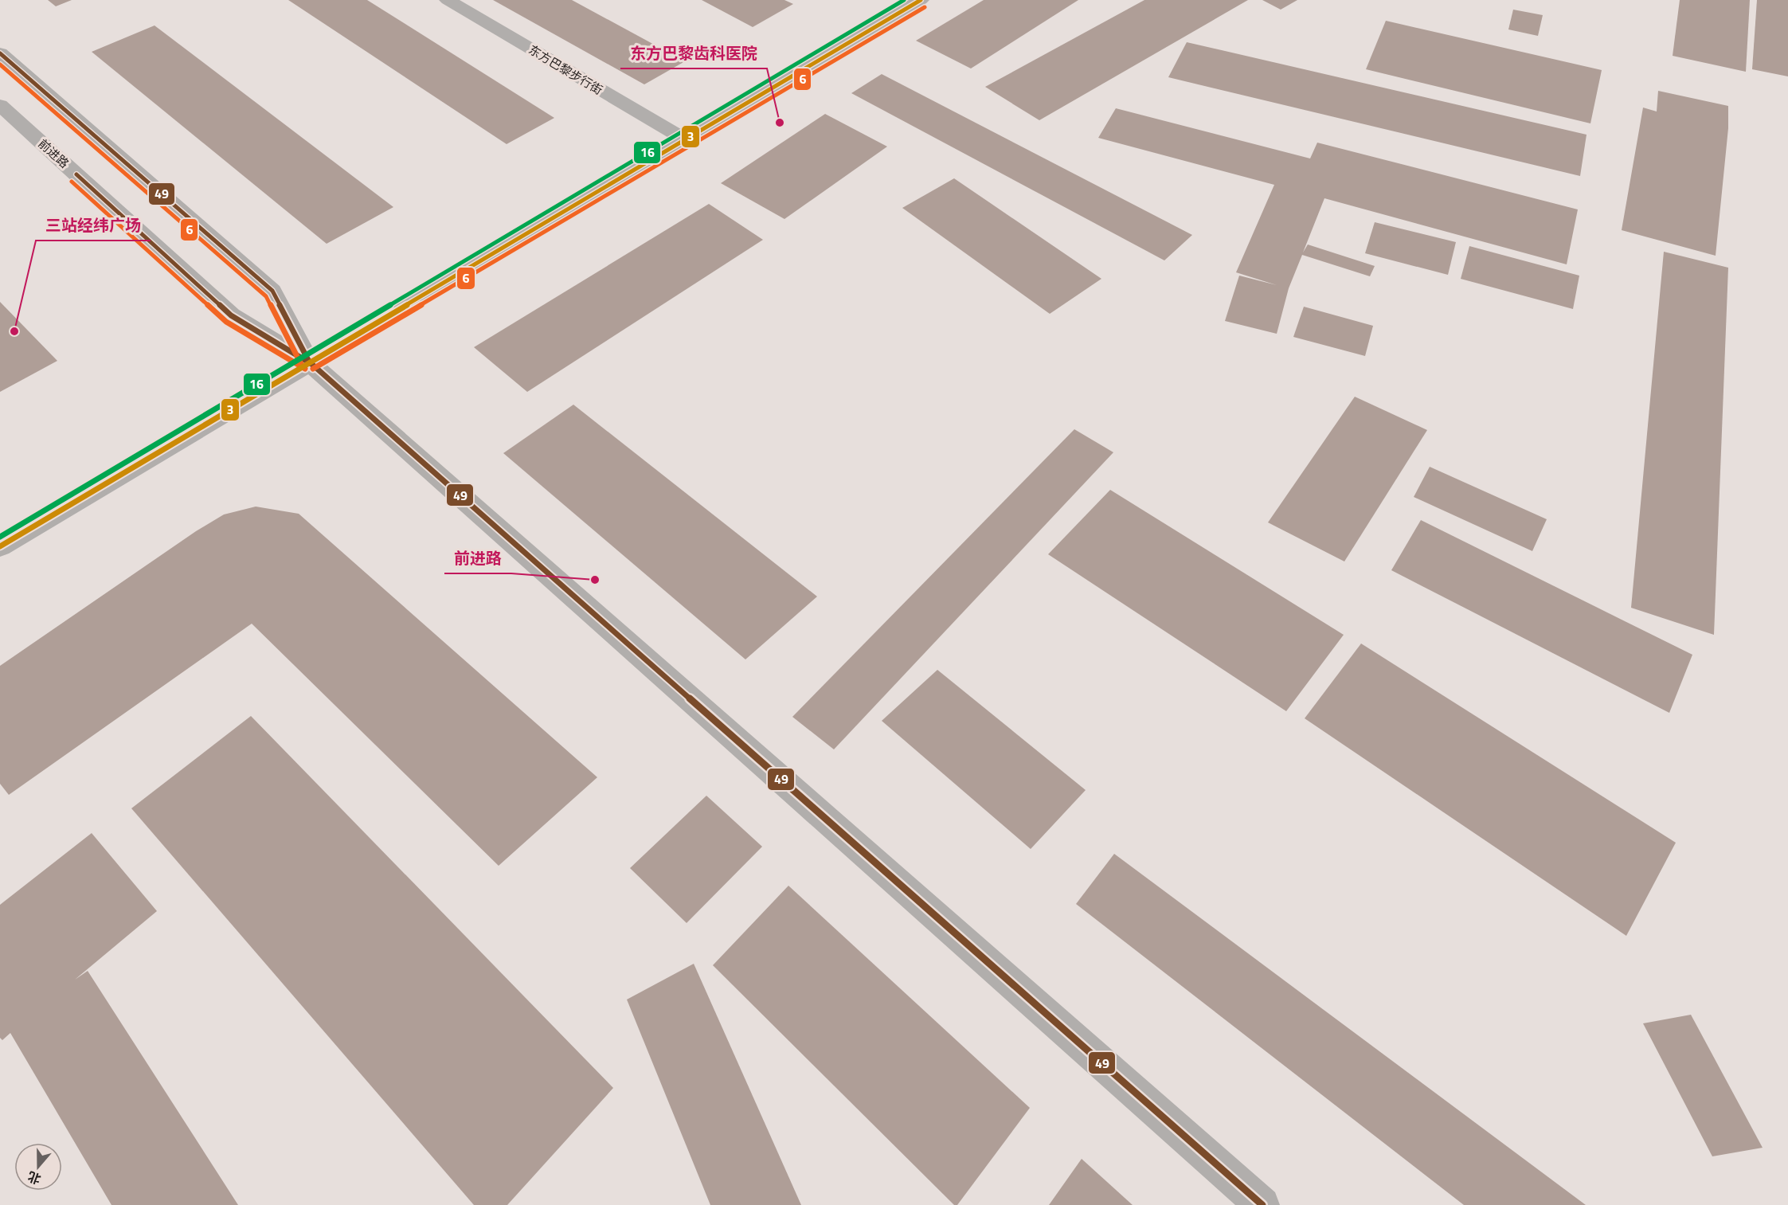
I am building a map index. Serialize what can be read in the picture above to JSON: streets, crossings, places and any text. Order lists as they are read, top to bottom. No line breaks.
{"streets":{"street":["东方巴黎步行街","前进路"]},"places":["东方巴黎齿科医院","三站经纬广场","前进路"],"lines":["transit line 3","transit line 16","transit line 6","transit line 49"],"north":"bottom"}
